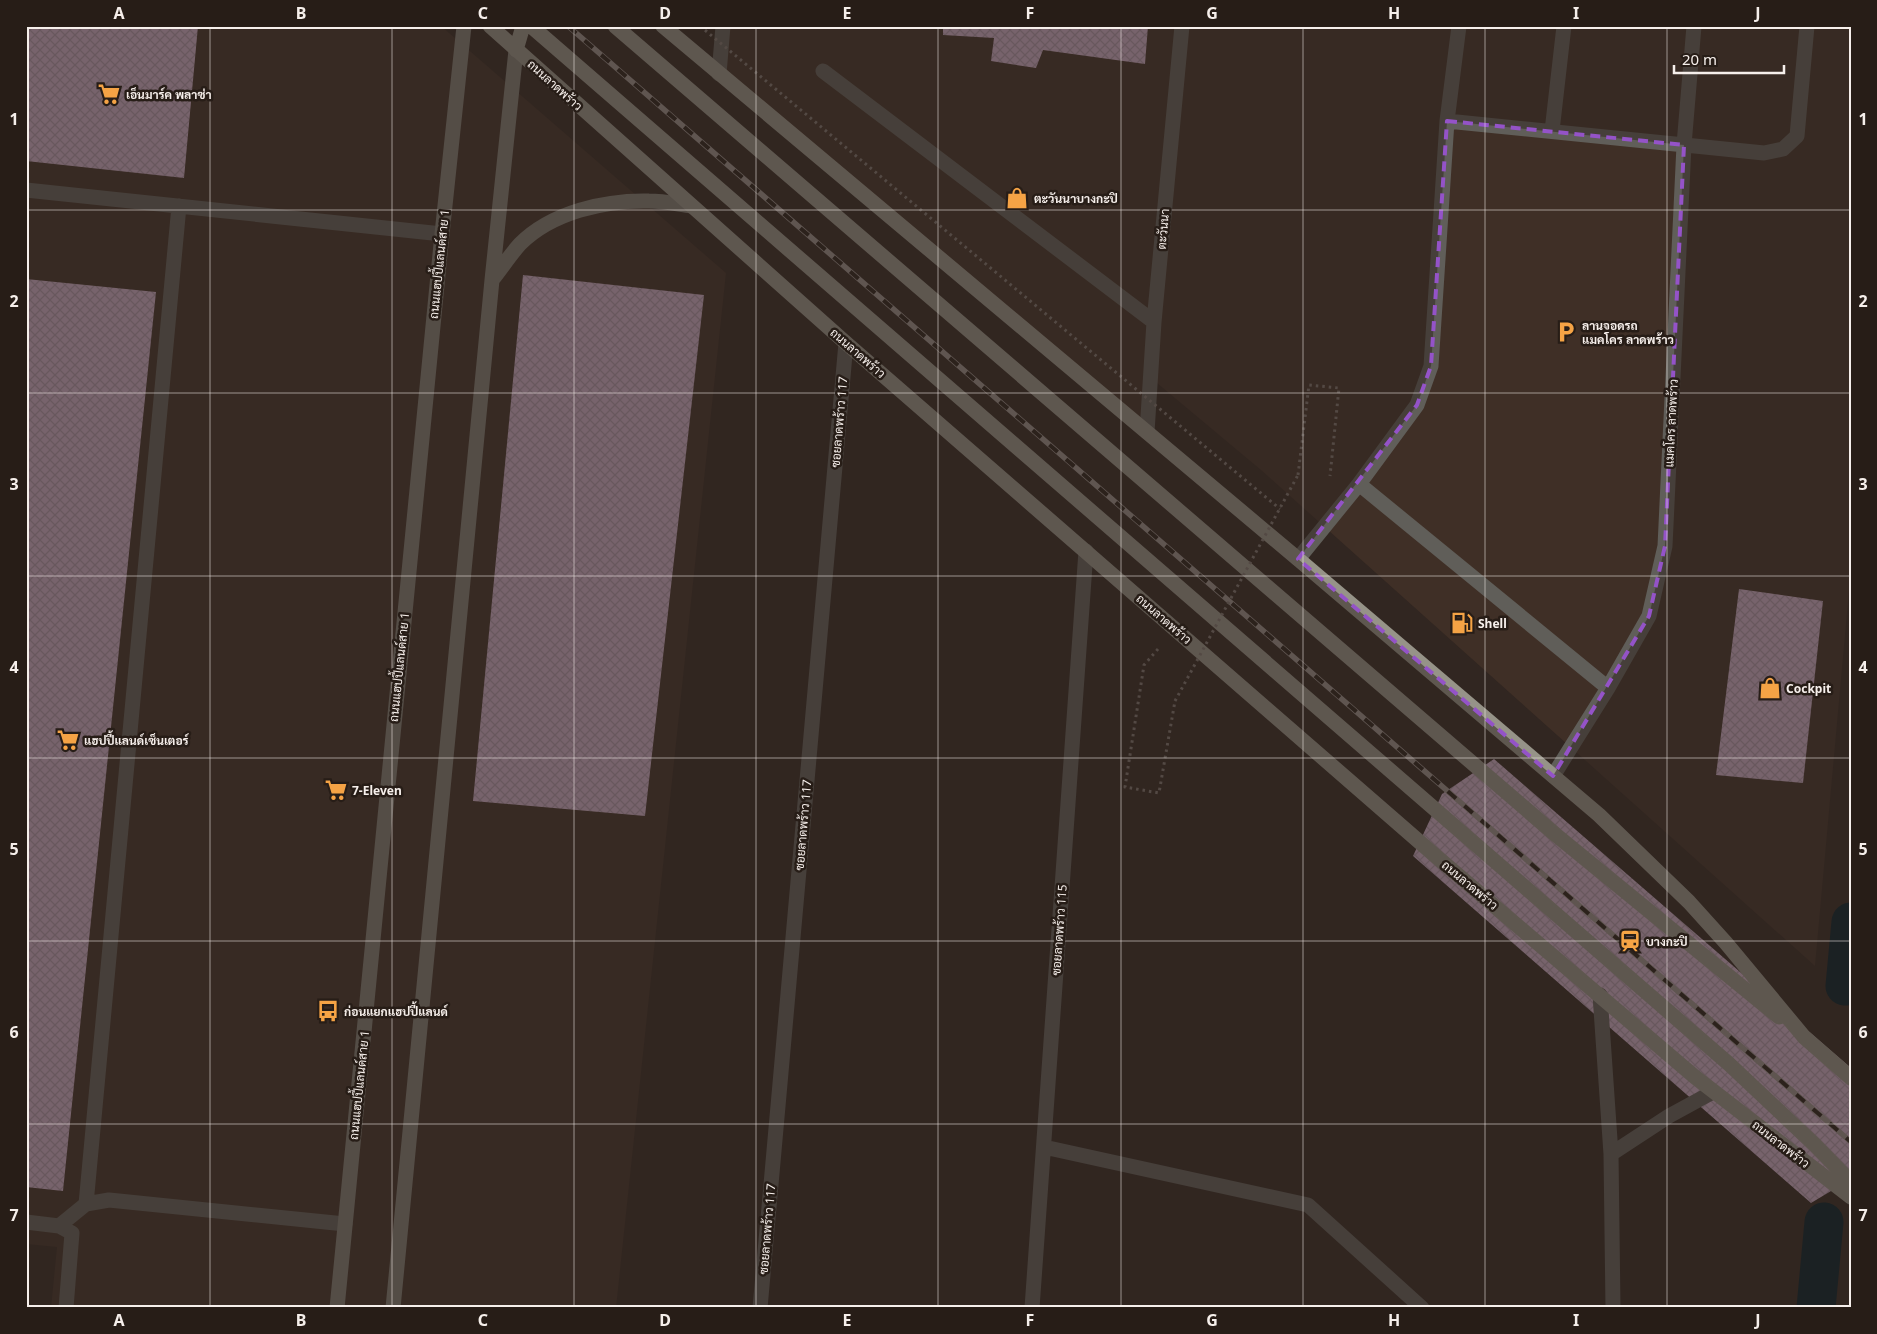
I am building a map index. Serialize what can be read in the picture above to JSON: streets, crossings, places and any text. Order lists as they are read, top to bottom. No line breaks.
{"streets":{"main road":["ถนนลาดพร้าว"],"street":["ตะวันนา","ถนนแฮปปี้แลนด์สาย 1","ซอยลาดพร้าว 117","แมคโคร ลาดพร้าว","ซอยลาดพร้าว 115"]},"crossings":[["ถนนลาดพร้าว","ซอยลาดพร้าว 117"],["ถนนลาดพร้าว","ซอยลาดพร้าว 115"]],"places":{"supermarket":["เอ็นมาร์ค พลาซ่า","แฮปปี้แลนด์เซ็นเตอร์","7-Eleven"],"shop":["ตะวันนาบางกะปิ","Cockpit"],"parking":["ลานจอดรถ แมคโคร ลาดพร้าว"],"fuel station":["Shell"],"station":["บางกะปิ"],"bus stop":["ก่อนแยกแฮปปี้แลนด์"]},"scale_bar":"20 m","grid":{"columns":["A","B","C","D","E","F","G","H","I","J"],"rows":["1","2","3","4","5","6","7"]}}
